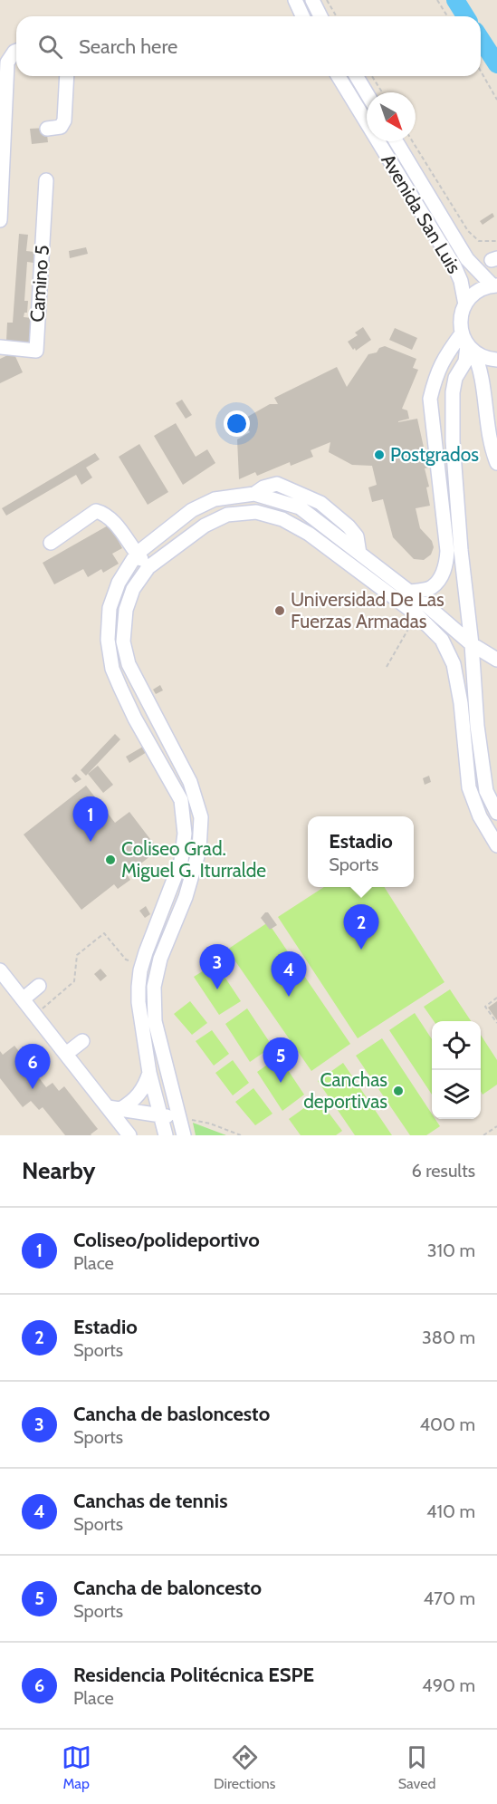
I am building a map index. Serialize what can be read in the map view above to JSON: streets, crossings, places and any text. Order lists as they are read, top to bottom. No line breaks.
{"streets":{"street":["Avenida San Luis","Camino 5"]},"places":["Postgrados","Universidad De Las Fuerzas Armadas","Coliseo Grad. Miguel G. Iturralde","Canchas deportivas"],"north":"bottom right","page":{"search":"Search here","pins":["1","2","3","4","5","6"],"popup":["Estadio","Sports"],"heading":["Nearby","6 results"],"list":[{"mark":"1","name":"Coliseo/polideportivo","note":"Place","value":"310 m"},{"mark":"2","name":"Estadio","note":"Sports","value":"380 m"},{"mark":"3","name":"Cancha de basloncesto","note":"Sports","value":"400 m"},{"mark":"4","name":"Canchas de tennis","note":"Sports","value":"410 m"},{"mark":"5","name":"Cancha de baloncesto","note":"Sports","value":"470 m"},{"mark":"6","name":"Residencia Politécnica ESPE","note":"Place","value":"490 m"}],"nav":["Map","Directions","Saved"]}}
